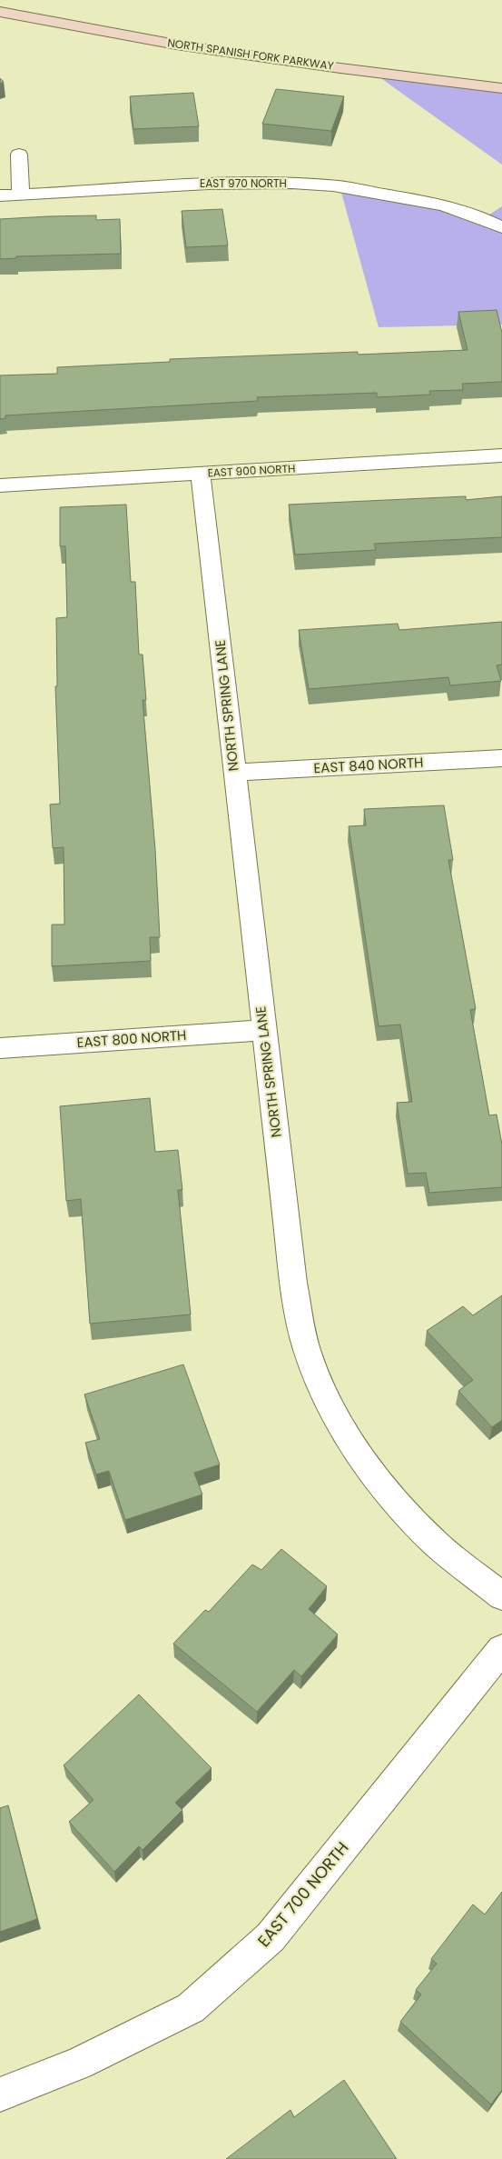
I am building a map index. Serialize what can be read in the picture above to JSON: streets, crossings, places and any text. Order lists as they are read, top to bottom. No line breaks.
{"streets":{"street":["NORTH SPANISH FORK PARKWAY","EAST 970 NORTH","EAST 900 NORTH","NORTH SPRING LANE","EAST 840 NORTH","EAST 800 NORTH","EAST 700 NORTH"]},"crossings":[["EAST 900 NORTH","NORTH SPRING LANE"],["NORTH SPRING LANE","EAST 840 NORTH"],["NORTH SPRING LANE","EAST 800 NORTH"]]}
